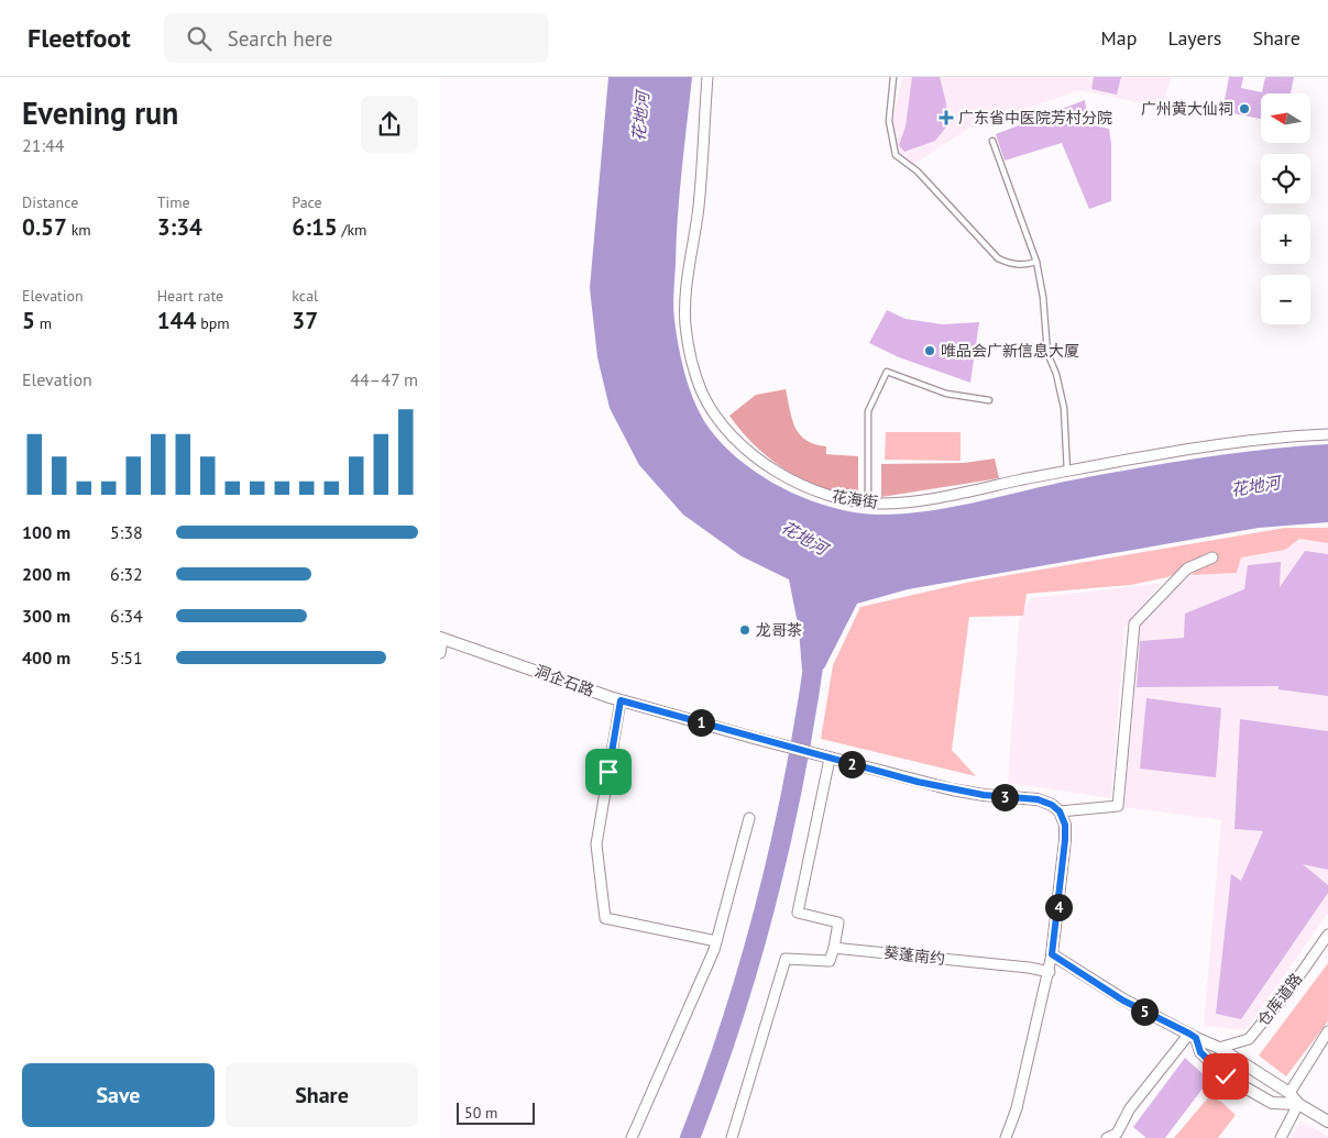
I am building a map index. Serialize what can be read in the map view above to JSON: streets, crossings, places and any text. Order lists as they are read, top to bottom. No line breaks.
{"streets":{"street":["花海街","洞企石路","葵蓬南约","仓库道路"]},"water":["花地河"],"places":{"other":["广州黄大仙祠","唯品会广新信息大厦","龙哥茶"],"health":["广东省中医院芳村分院"]},"scale_bar":"50 m","north":"left","page":{"header":"Fleetfoot","search":"Search here","nav":["Map","Layers","Share"],"heading":["Evening run","21:44"],"map_buttons":["+","−"],"stats":[["Distance","0.57 km"],["Time","3:34"],["Pace","6:15 /km"],["Elevation","5 m"],["Heart rate","144 bpm"],["kcal","37"]],"chart":["Elevation","44–47 m"],"list":[{"name":"100 m","note":"5:38"},{"name":"200 m","note":"6:32"},{"name":"300 m","note":"6:34"},{"name":"400 m","note":"5:51"}],"pins":["1","2","3","4","5"],"buttons":["Save","Share"],"scale":"50 m"}}
